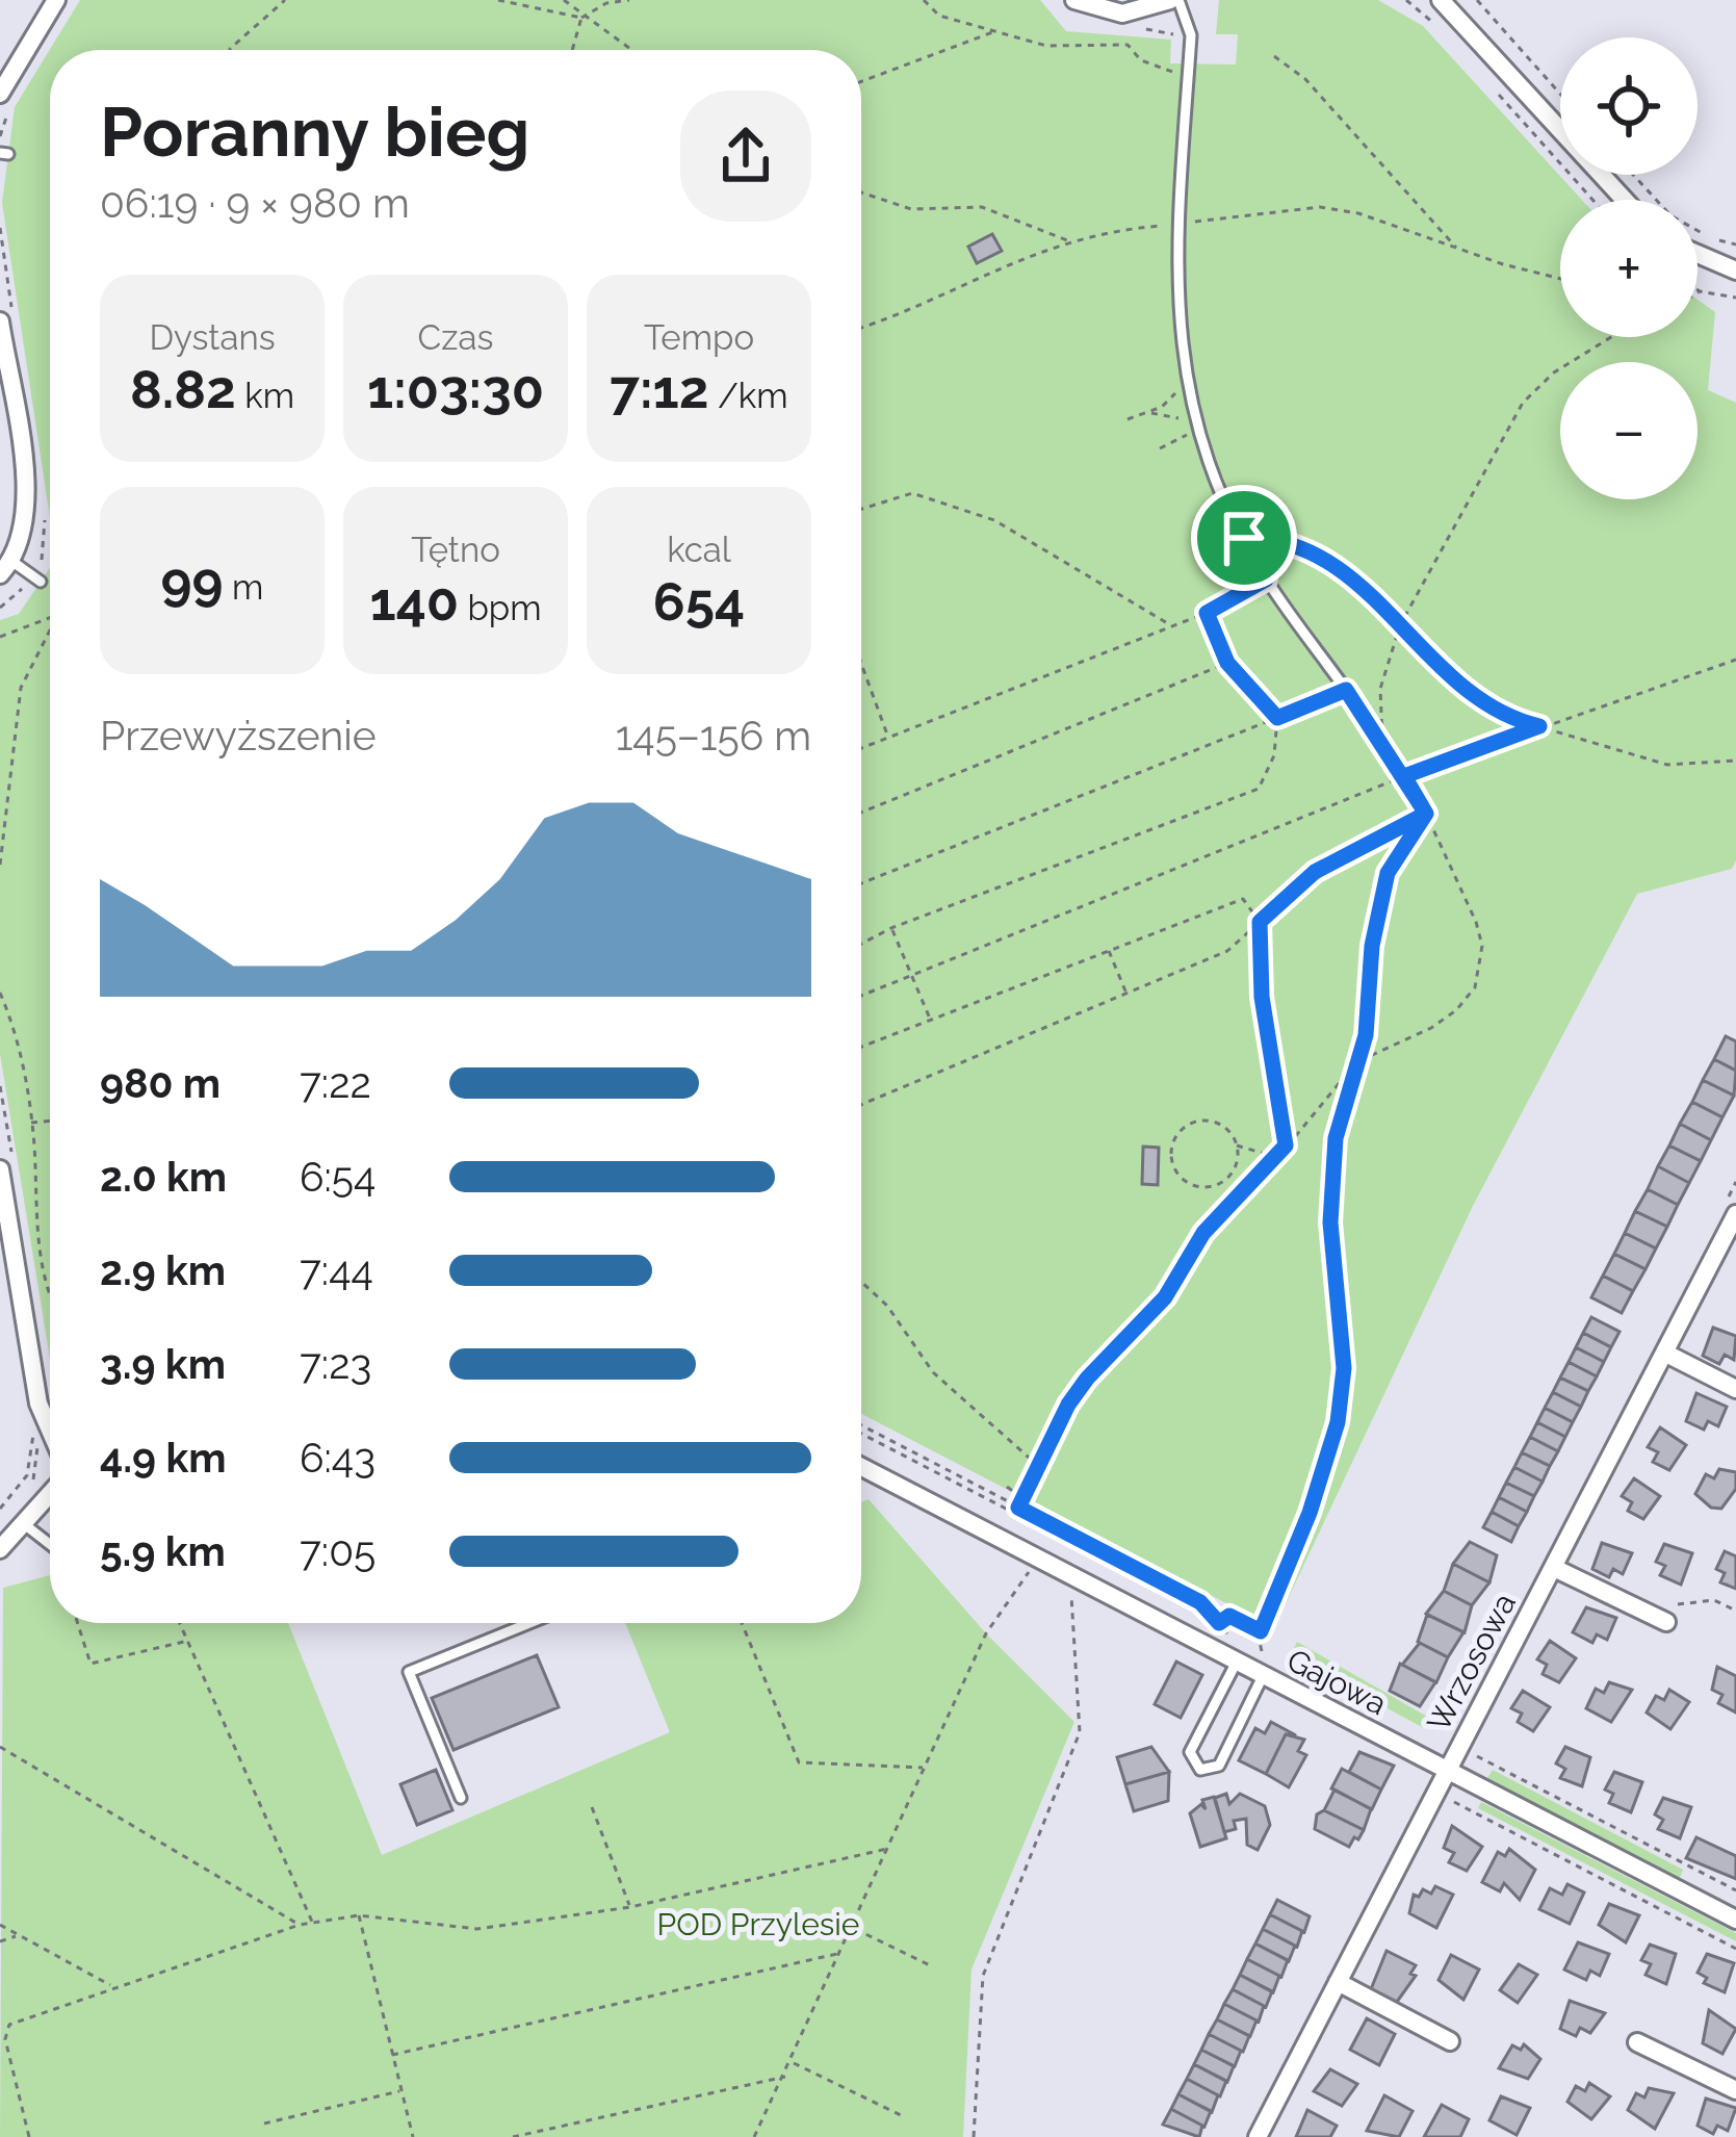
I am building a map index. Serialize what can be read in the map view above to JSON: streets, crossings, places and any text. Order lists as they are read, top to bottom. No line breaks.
{"streets":{"street":["Wrzosowa","Gajowa"]},"crossings":[["Wrzosowa","Gajowa"]],"parks":["POD Przylesie"],"page":{"map_buttons":["+","−"],"heading":["Poranny bieg","06:19 · 9 × 980 m"],"stats":[["Dystans","8.82 km"],["Czas","1:03:30"],["Tempo","7:12 /km"],["99 m"],["Tętno","140 bpm"],["kcal","654"]],"chart":["Przewyższenie","145–156 m"],"list":[{"name":"980 m","note":"7:22"},{"name":"2.0 km","note":"6:54"},{"name":"2.9 km","note":"7:44"},{"name":"3.9 km","note":"7:23"},{"name":"4.9 km","note":"6:43"},{"name":"5.9 km","note":"7:05"}]}}
